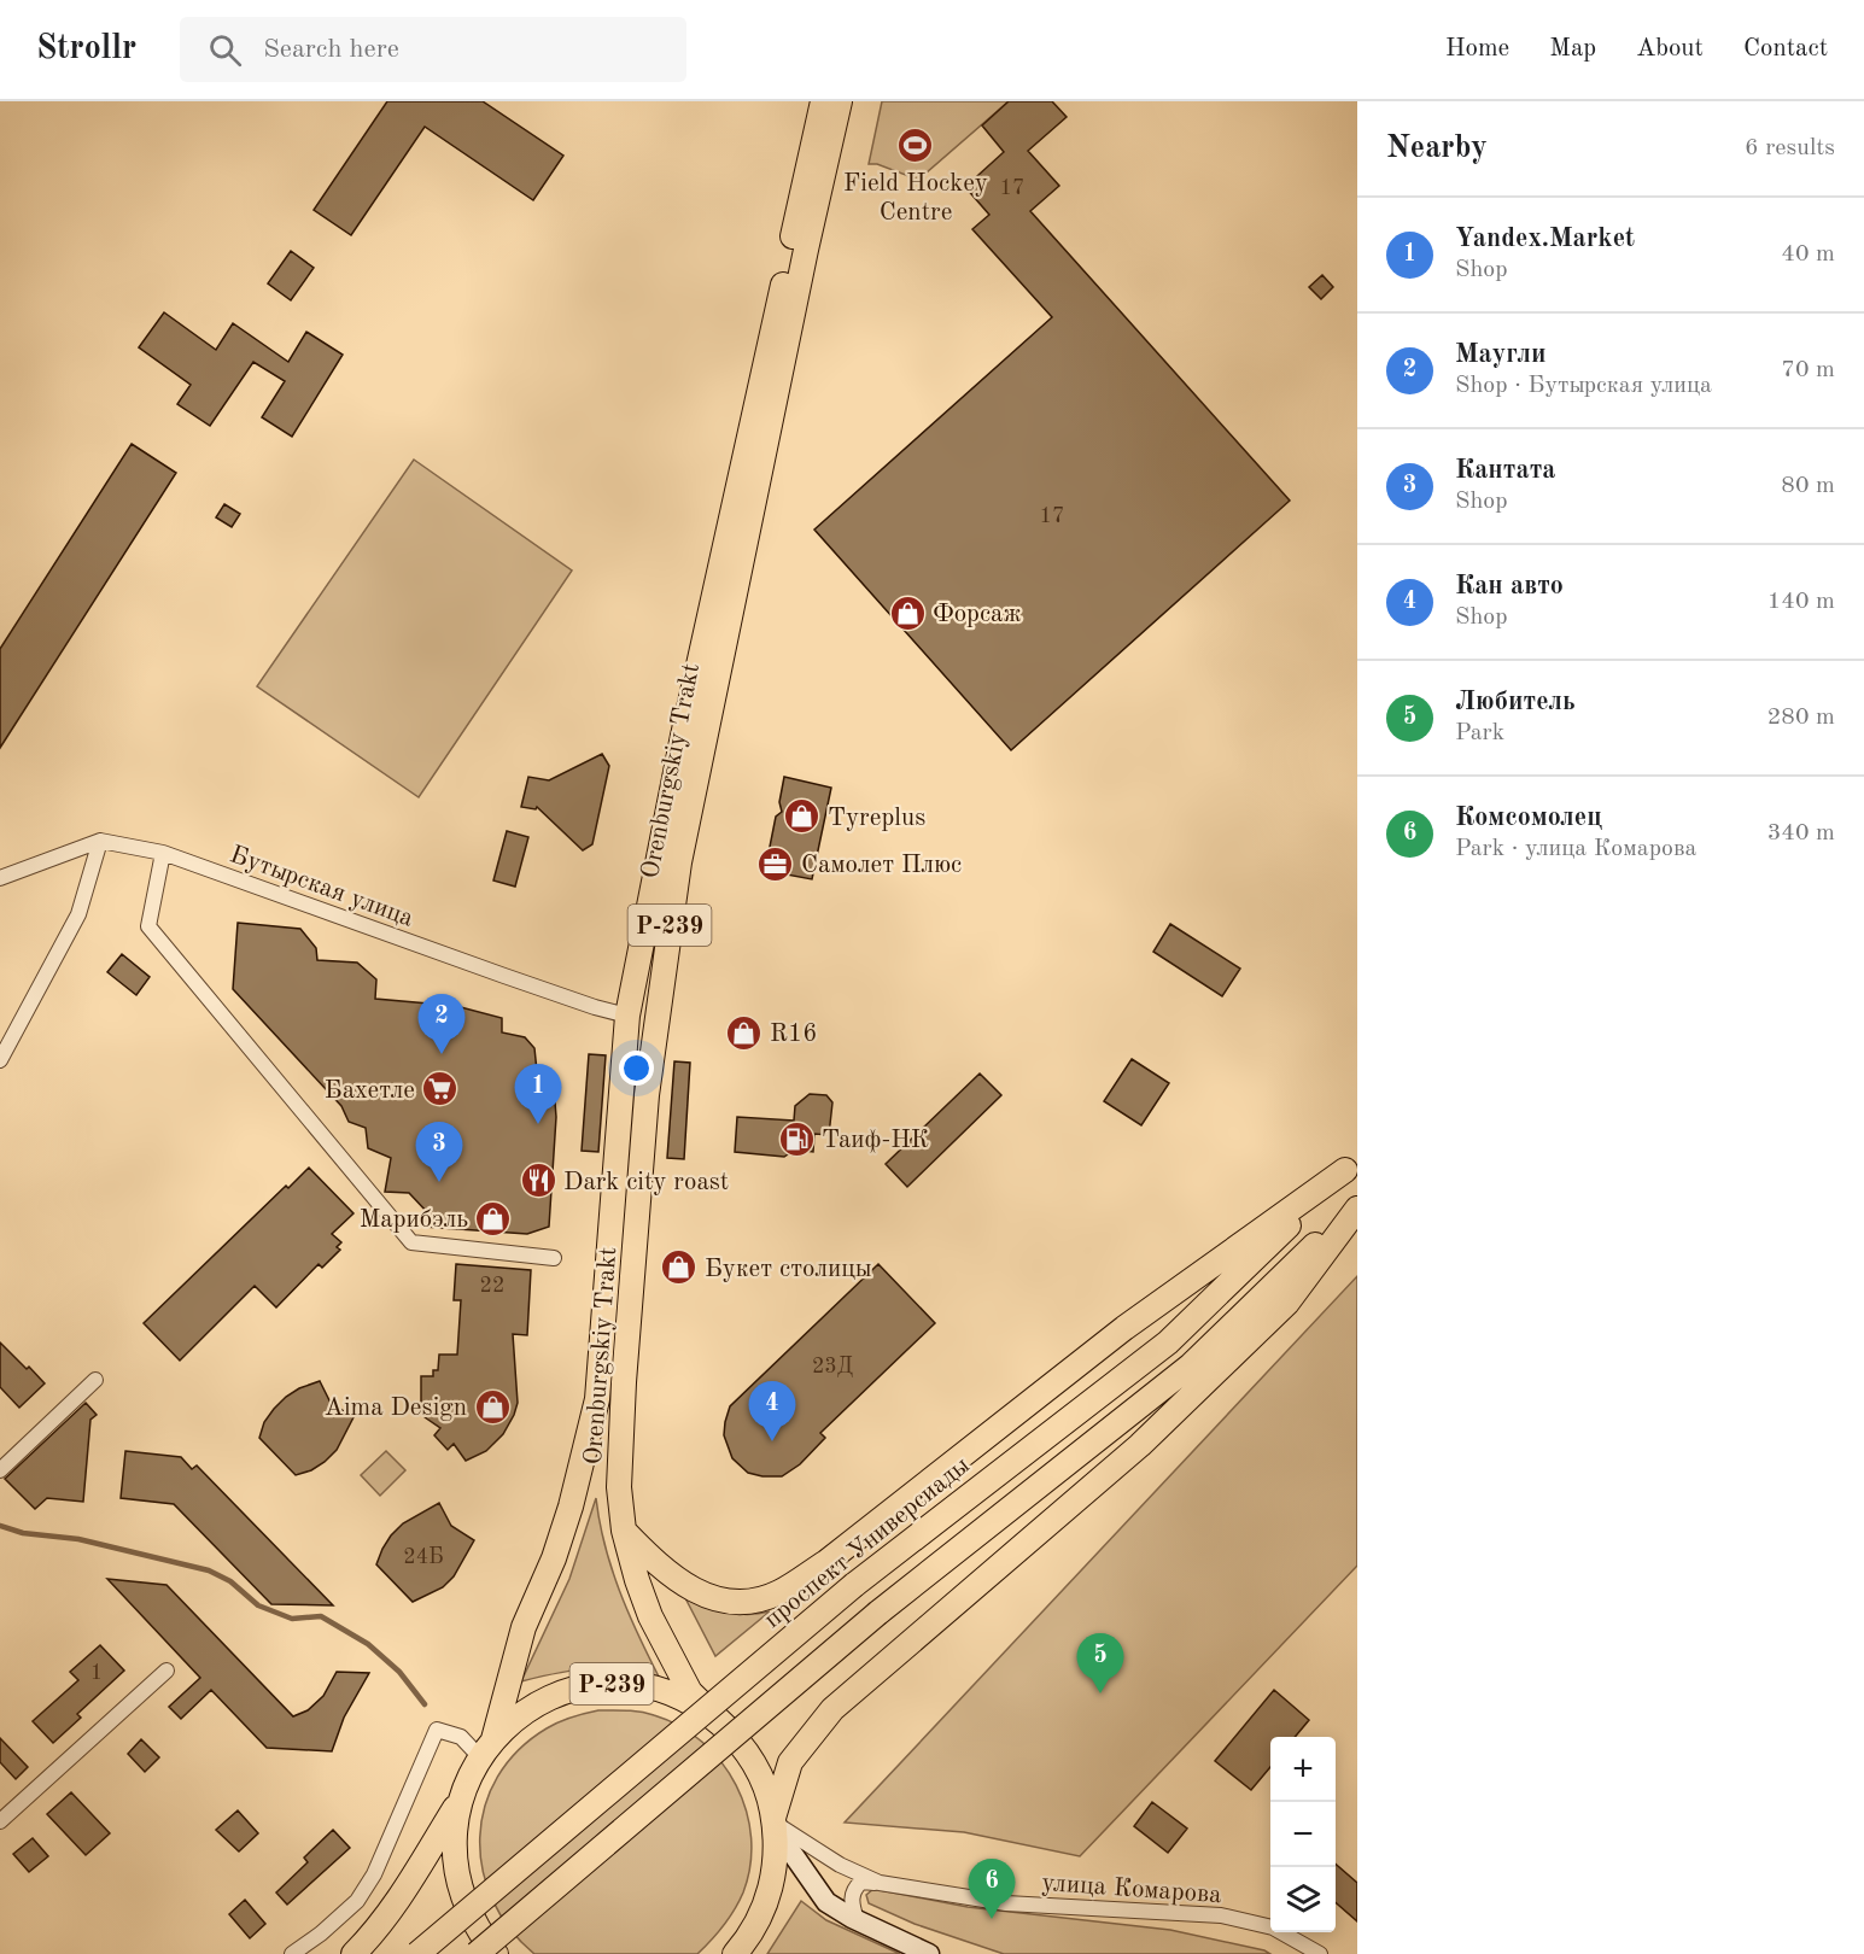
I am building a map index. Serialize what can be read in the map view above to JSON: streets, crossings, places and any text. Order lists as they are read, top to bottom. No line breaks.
{"streets":{"main road":["Orenburgskiy Trakt","Р-239","проспект Универсиады"],"street":["Бутырская улица","улица Комарова"]},"crossings":[["Orenburgskiy Trakt","Бутырская улица"],["Orenburgskiy Trakt","Р-239"],["Р-239","улица Комарова"]],"places":{"sports":["Field Hockey Centre"],"shop":["Форсаж","Tyreplus","R16","Марибэль","Букет столицы","Aima Design"],"office":["Самолет Плюс"],"supermarket":["Бахетле"],"fuel station":["Таиф-НК"],"restaurant":["Dark city roast"]},"house_numbers":["17","17","22","23Д","24Б","1"],"page":{"header":"Strollr","search":"Search here","nav":["Home","Map","About","Contact"],"heading":["Nearby","6 results"],"list":[{"mark":"1","name":"Yandex.Market","note":"Shop","value":"40 m"},{"mark":"2","name":"Маугли","note":"Shop · Бутырская улица","value":"70 m"},{"mark":"3","name":"Кантата","note":"Shop","value":"80 m"},{"mark":"4","name":"Кан авто","note":"Shop","value":"140 m"},{"mark":"5","name":"Любитель","note":"Park","value":"280 m"},{"mark":"6","name":"Комсомолец","note":"Park · улица Комарова","value":"340 m"}],"pins":["2","1","3","4","5","6"],"map_buttons":["+","−"]}}
